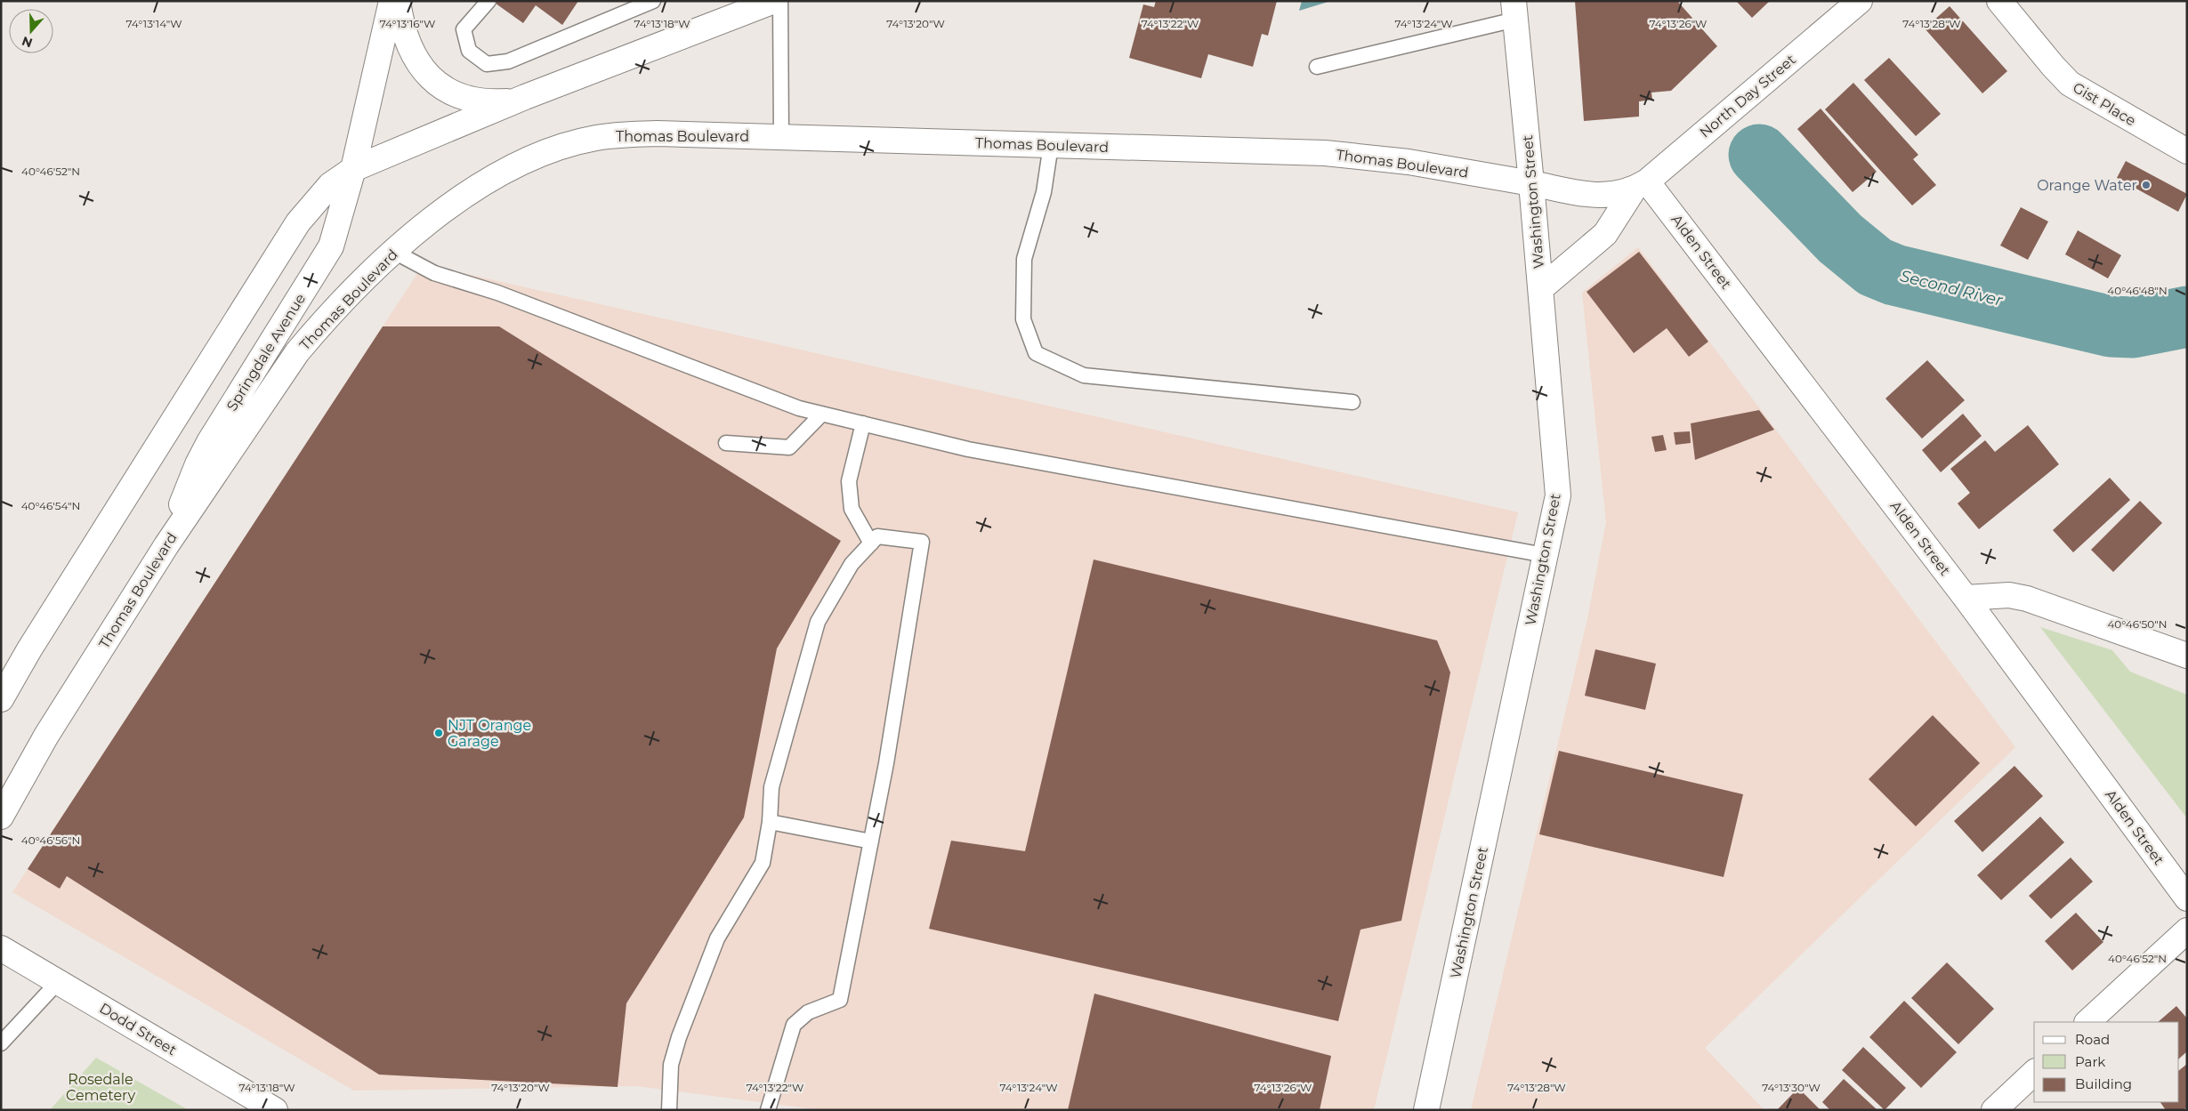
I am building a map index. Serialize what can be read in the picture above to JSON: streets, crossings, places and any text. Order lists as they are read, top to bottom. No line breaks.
{"streets":{"street":["North Day Street","Gist Place","Thomas Boulevard","Washington Street","Alden Street","Springdale Avenue","Dodd Street"]},"crossings":[["North Day Street","Thomas Boulevard"],["North Day Street","Washington Street"],["North Day Street","Alden Street"],["Thomas Boulevard","Washington Street"],["Thomas Boulevard","Springdale Avenue"]],"water":["Second River"],"parks":["Rosedale Cemetery"],"places":["Orange Water","NJT Orange Garage"],"legend":["Road","Park","Building"],"north":"bottom","coordinates":["74°13'18\"W","74°13'20\"W","74°13'22\"W","74°13'24\"W","74°13'26\"W","74°13'14\"W","74°13'16\"W","74°13'28\"W","40°46'52\"N","40°46'48\"N","40°46'54\"N","40°46'50\"N","40°46'56\"N","74°13'30\"W"]}
